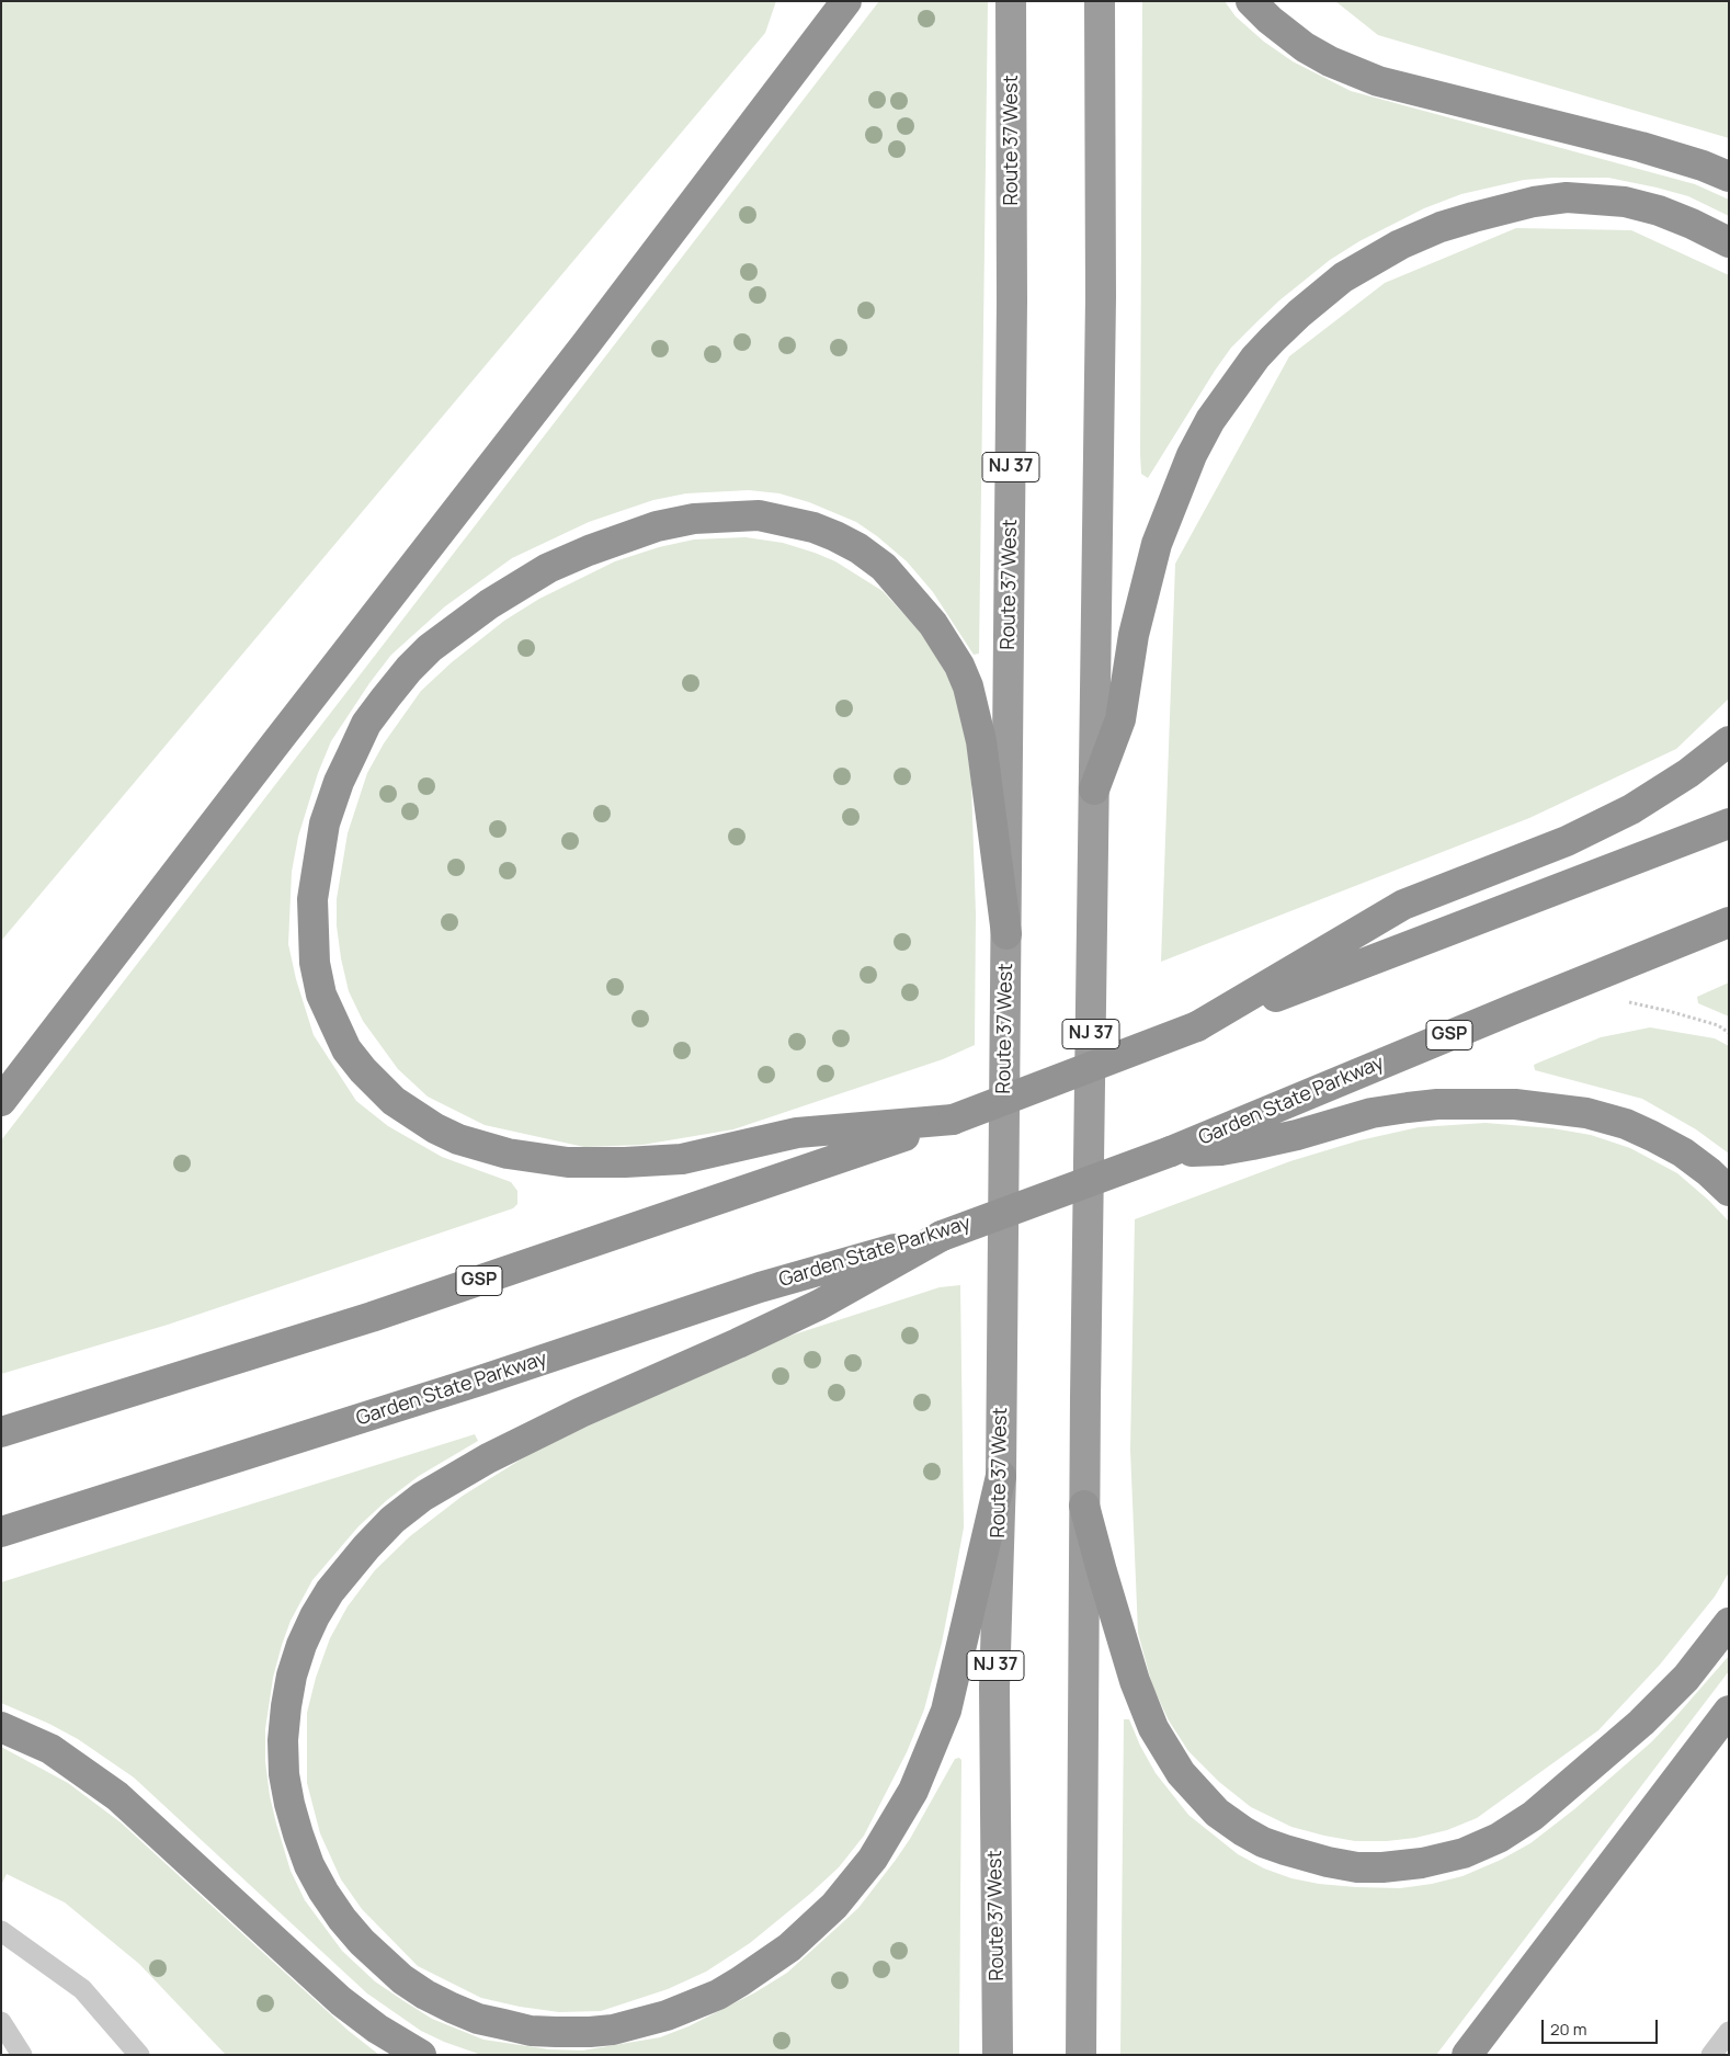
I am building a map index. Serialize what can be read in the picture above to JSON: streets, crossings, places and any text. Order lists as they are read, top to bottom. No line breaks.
{"streets":{"highway":["Route 37 West","NJ 37","GSP","Garden State Parkway"]},"scale_bar":"20 m"}
